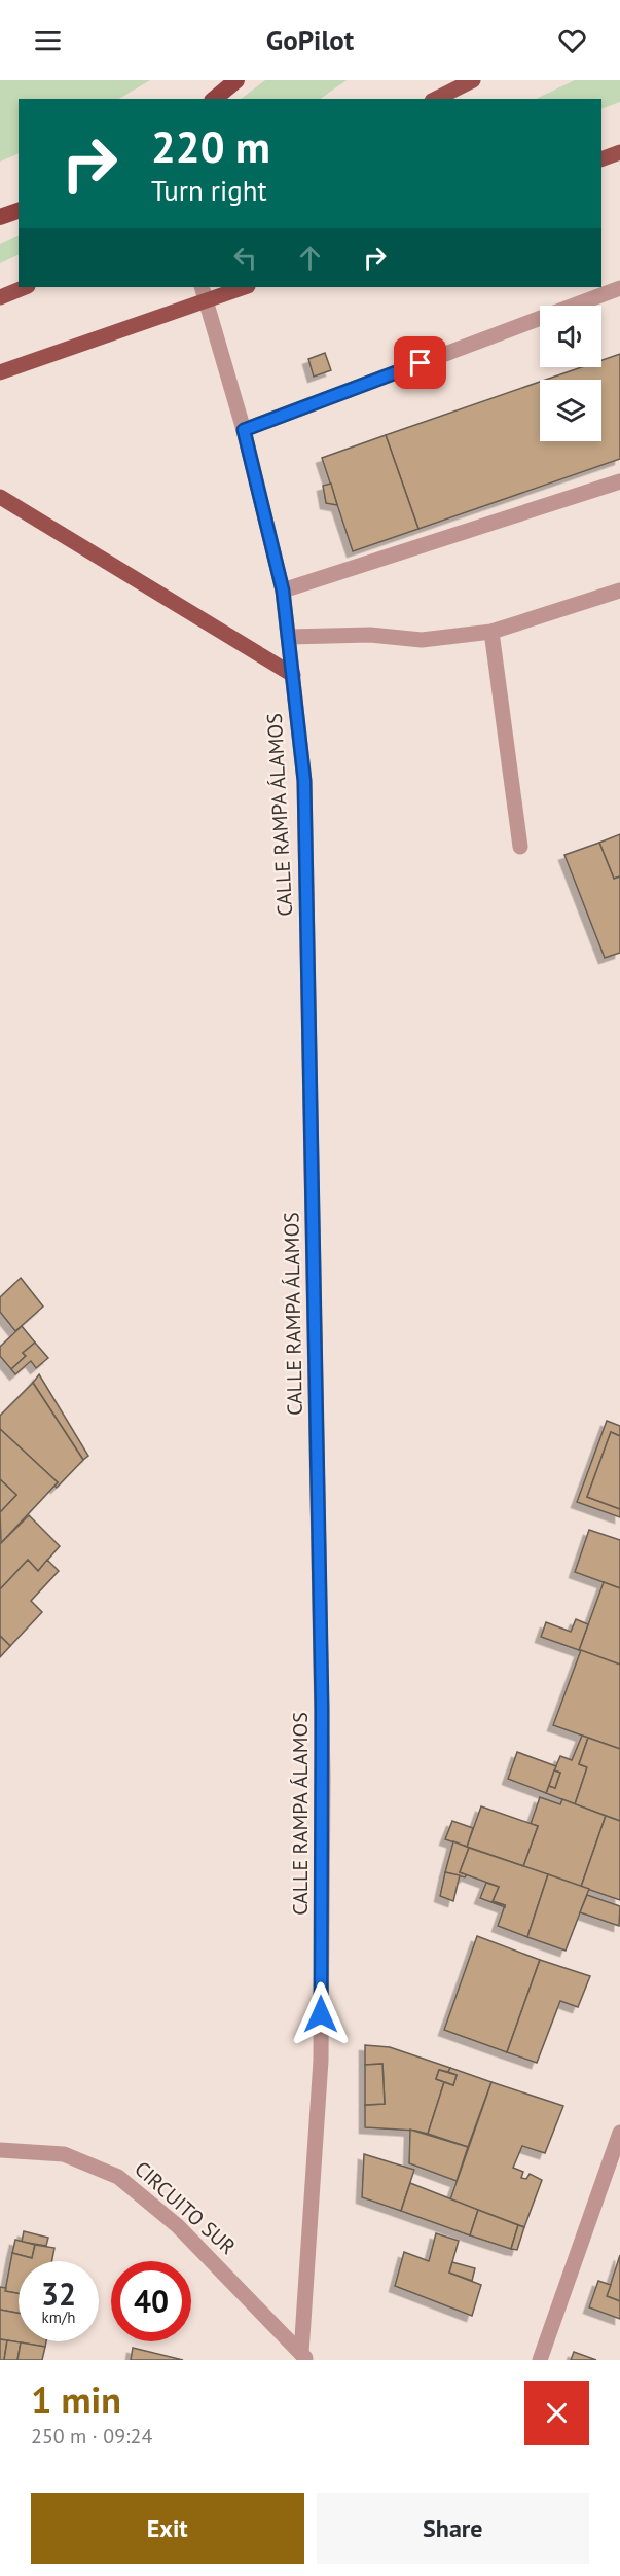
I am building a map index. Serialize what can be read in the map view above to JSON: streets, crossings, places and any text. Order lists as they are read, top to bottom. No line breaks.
{"streets":{"street":["CALLE RAMPA ÁLAMOS","CIRCUITO SUR"]},"crossings":[["CALLE RAMPA ÁLAMOS","CIRCUITO SUR"]],"page":{"header":"GoPilot","turn":["220 m","Turn right"],"speed":"32 km/h","limit":"40","heading":["1 min","250 m · 09:24"],"buttons":["Exit","Share"]}}
